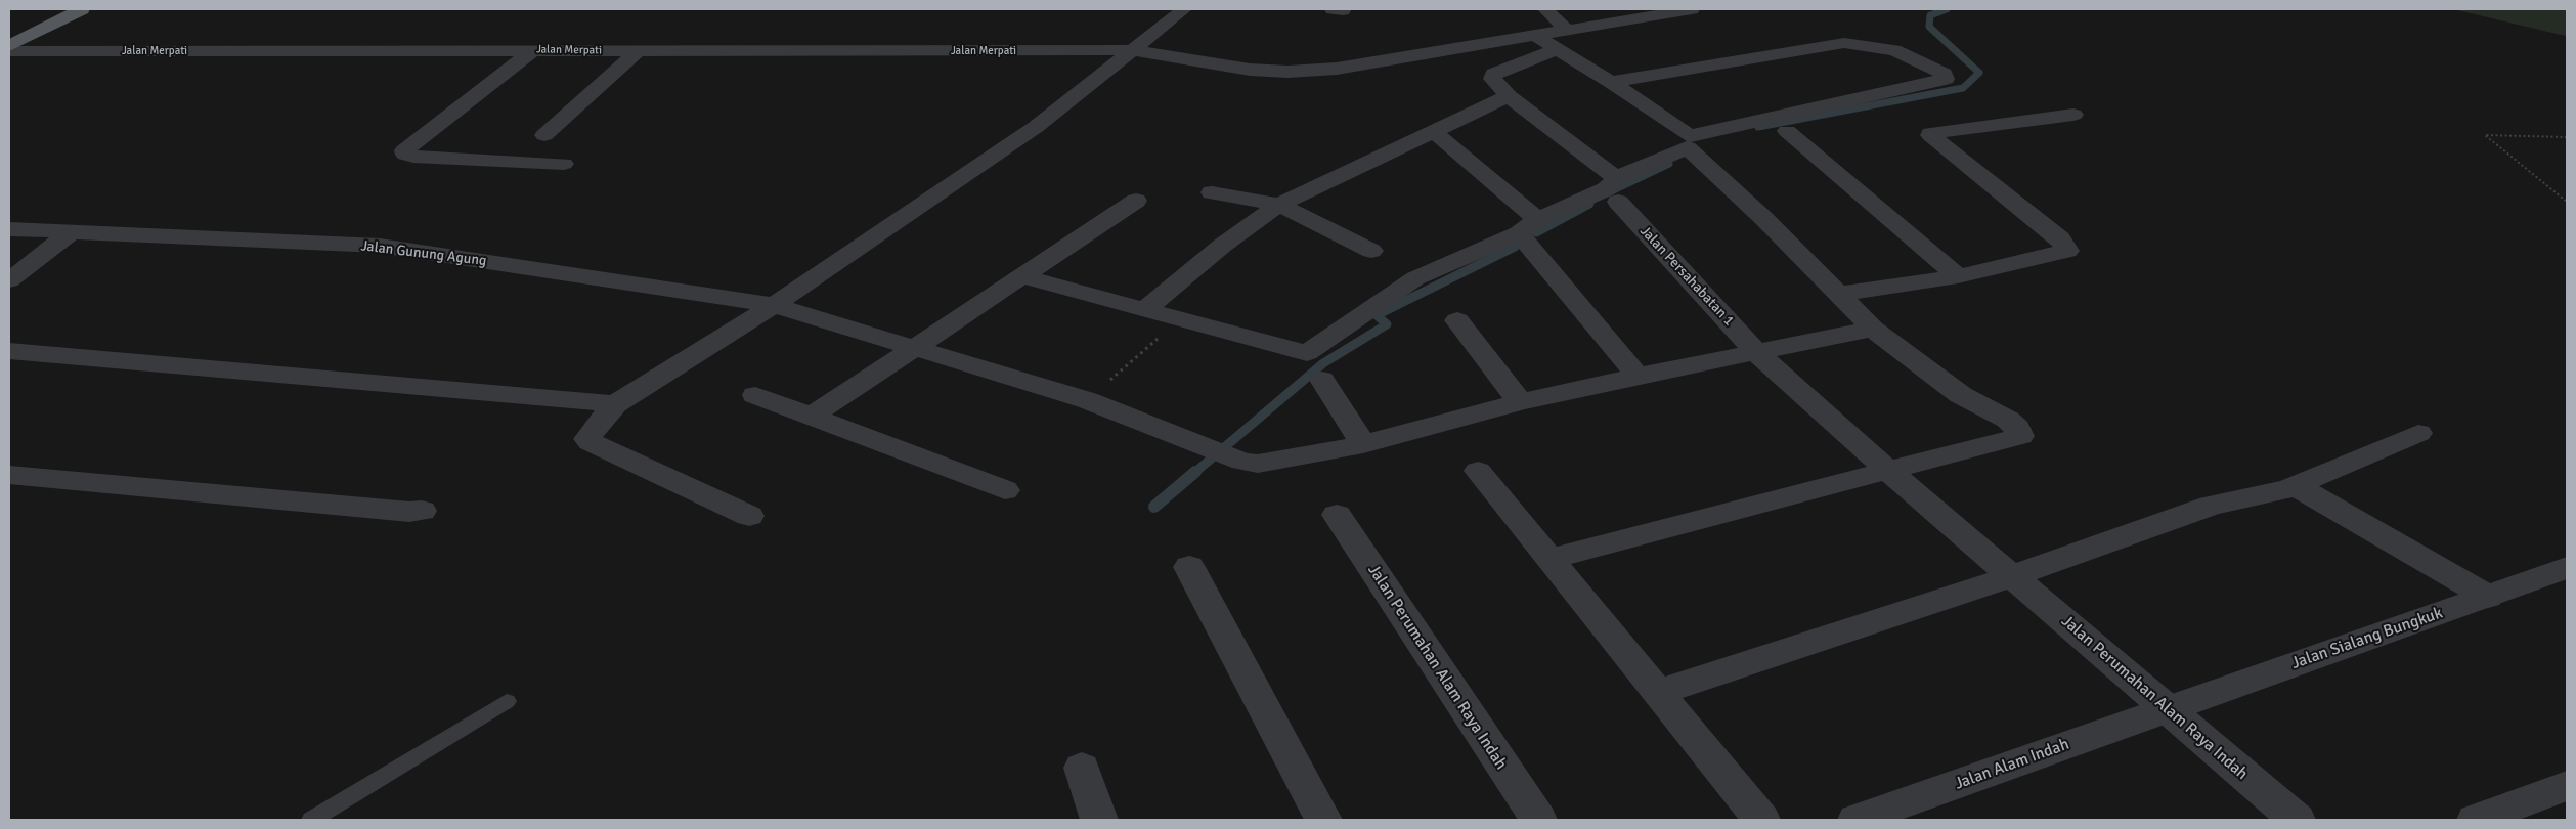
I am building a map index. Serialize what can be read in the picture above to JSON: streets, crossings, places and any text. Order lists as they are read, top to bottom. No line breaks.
{"streets":{"street":["Jalan Merpati","Jalan Gunung Agung","Jalan Persahabatan 1","Jalan Sialang Bungkuk","Jalan Perumahan Alam Raya Indah","Jalan Alam Indah"]},"crossings":[["Jalan Gunung Agung","Jalan Persahabatan 1"],["Jalan Persahabatan 1","Jalan Perumahan Alam Raya Indah"],["Jalan Sialang Bungkuk","Jalan Perumahan Alam Raya Indah"],["Jalan Sialang Bungkuk","Jalan Alam Indah"],["Jalan Perumahan Alam Raya Indah","Jalan Alam Indah"]]}
